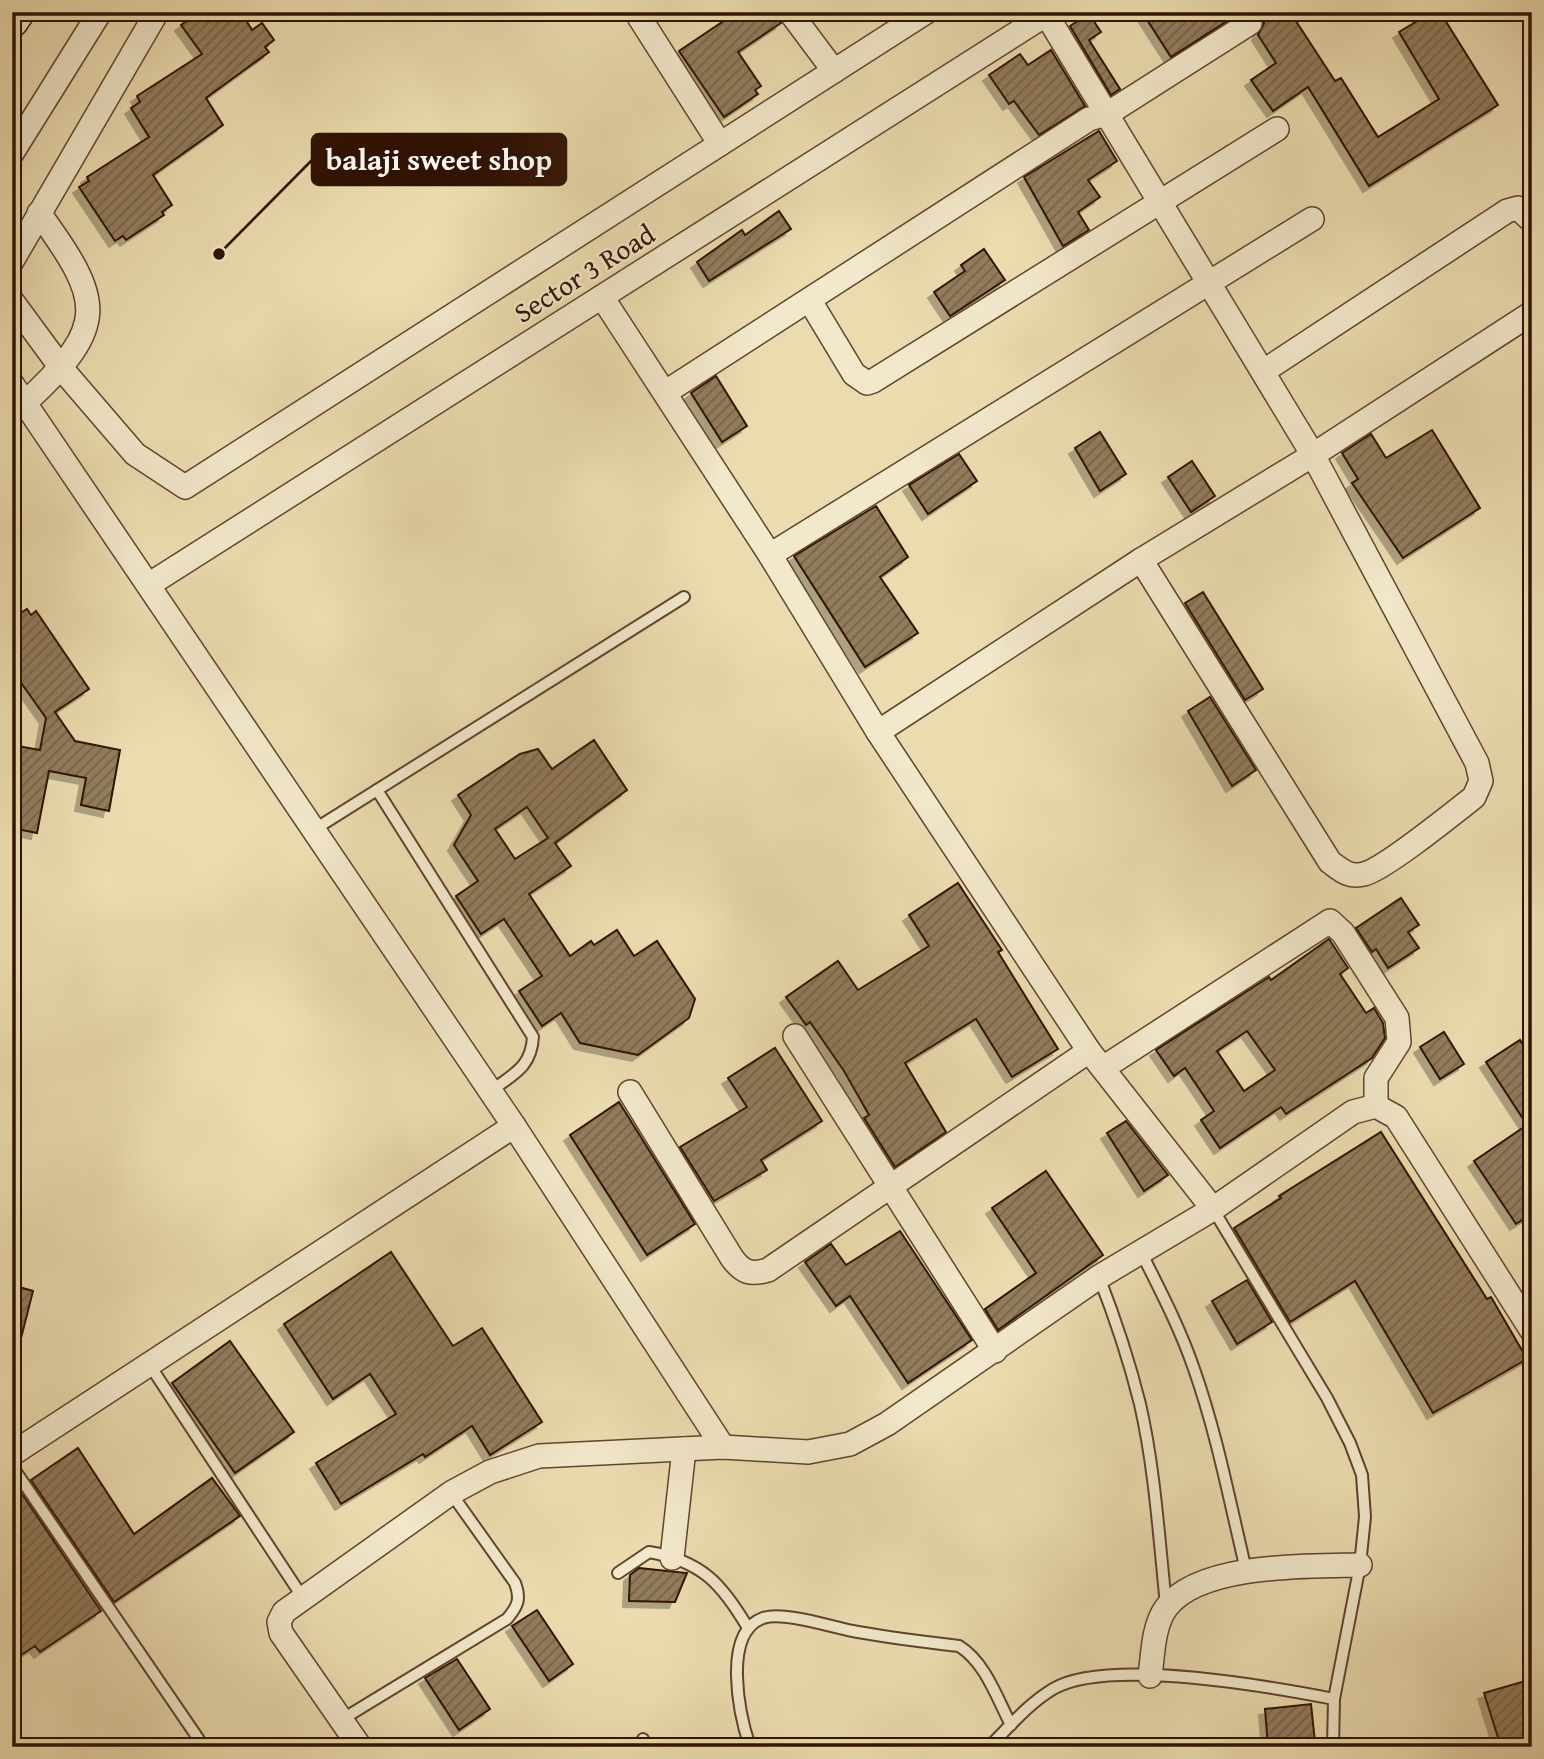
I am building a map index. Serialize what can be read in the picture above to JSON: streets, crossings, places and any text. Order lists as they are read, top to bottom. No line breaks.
{"streets":{"street":["Sector 3 Road"]},"places":["balaji sweet shop"]}
